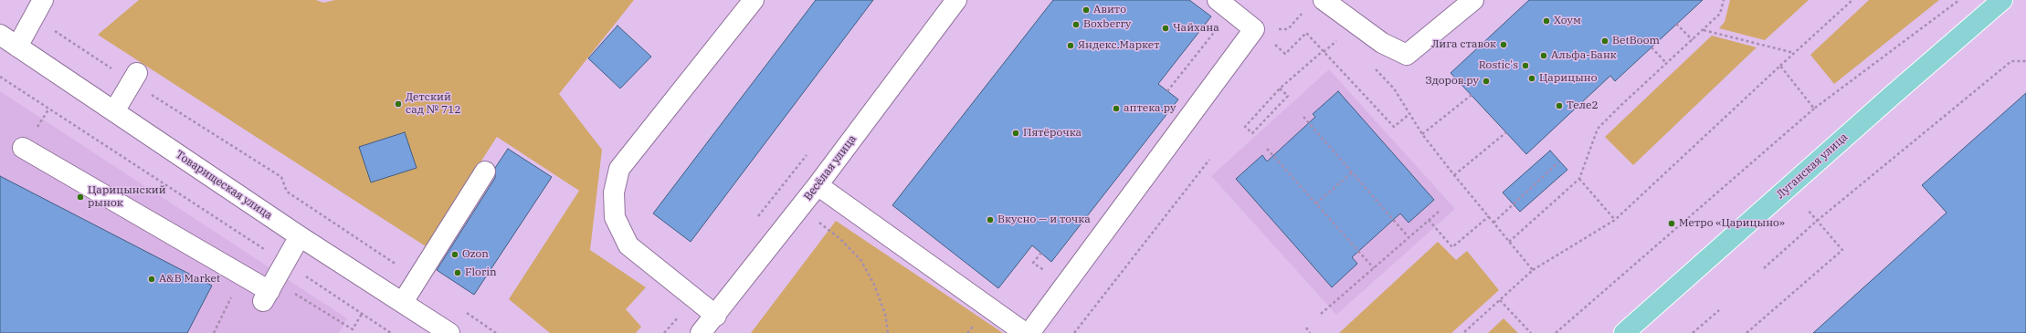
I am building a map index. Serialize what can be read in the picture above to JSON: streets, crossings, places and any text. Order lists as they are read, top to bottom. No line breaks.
{"streets":{"main road":["Луганская улица"],"street":["Весёлая улица","Товарищеская улица"]},"places":["Авито","Хоум","Boxberry","Чайхана","BetBoom","Лига ставок","Яндекс.Маркет","Альфа-Банк","Rostic's","Царицыно","Здоров.ру","Детский сад № 712","Теле2","аптека.ру","Пятёрочка","Царицынский рынок","Вкусно — и точка","Метро «Царицыно»","Ozon","Florin","A&B Market"]}
